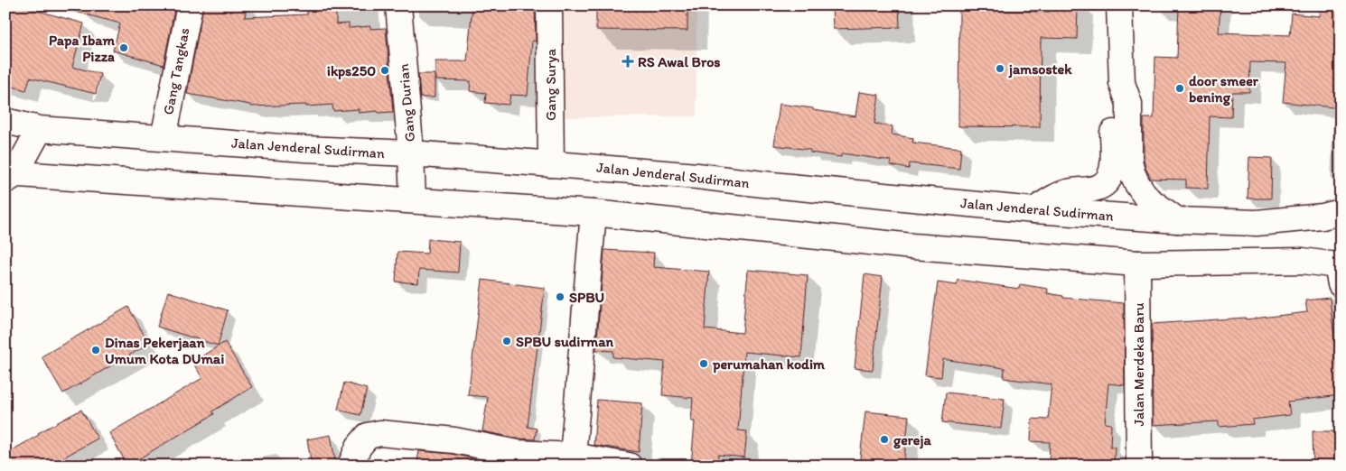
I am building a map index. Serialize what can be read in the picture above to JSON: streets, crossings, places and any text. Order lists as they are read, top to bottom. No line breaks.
{"streets":{"main road":["Gang Tangkas","Gang Surya","Gang Durian","Jalan Jenderal Sudirman","Jalan Merdeka Baru"]},"crossings":[["Gang Tangkas","Jalan Jenderal Sudirman"],["Gang Surya","Jalan Jenderal Sudirman"],["Gang Durian","Jalan Jenderal Sudirman"]],"places":{"other":["Papa Ibam Pizza","jamsostek","ikps250","door smeer bening","SPBU","SPBU sudirman","Dinas Pekerjaan Umum Kota DUmai","perumahan kodim","gereja"],"health":["RS Awal Bros"]}}
